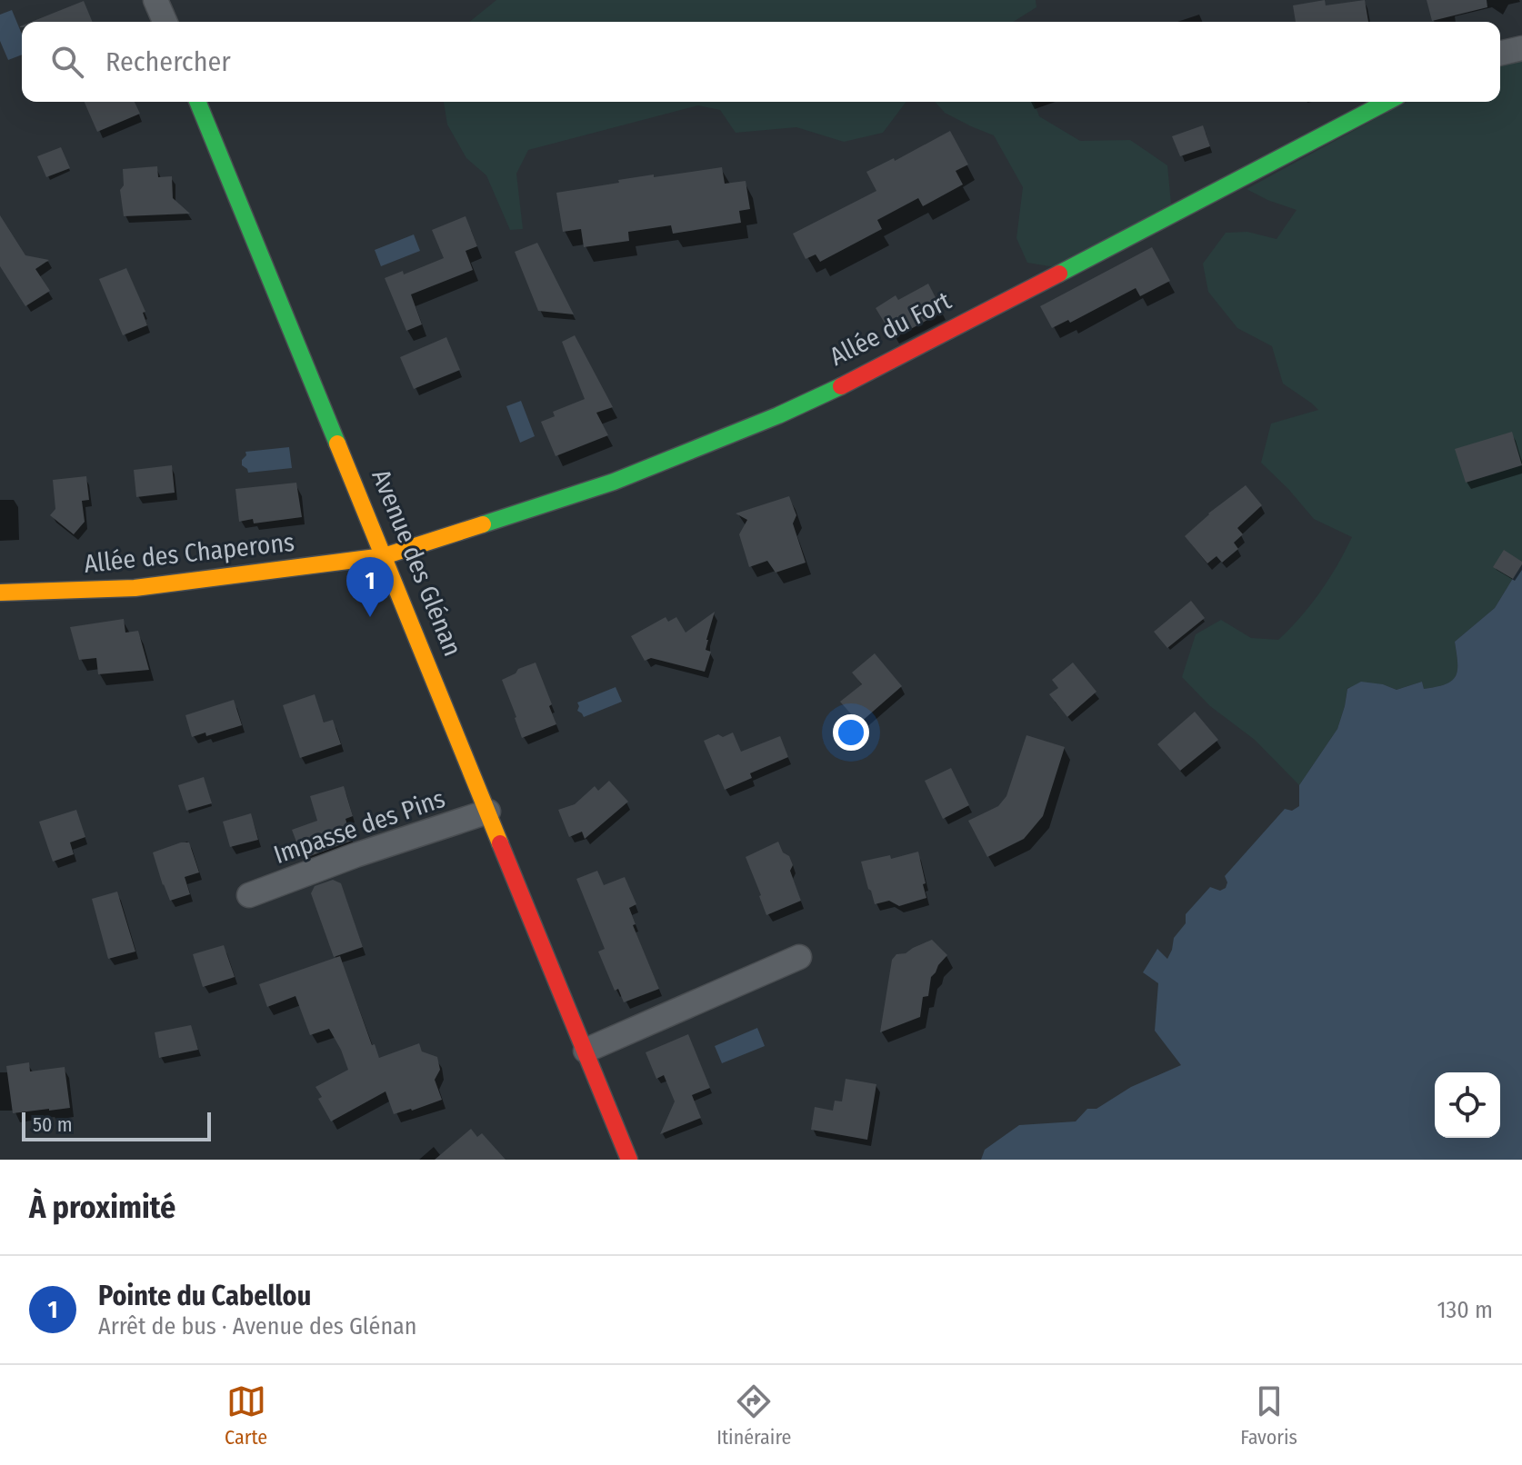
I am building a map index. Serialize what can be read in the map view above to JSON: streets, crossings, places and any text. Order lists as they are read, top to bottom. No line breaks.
{"streets":{"street":["Allée du Fort","Allée des Chaperons","Avenue des Glénan","Impasse des Pins"]},"crossings":[["Allée du Fort","Allée des Chaperons"],["Allée du Fort","Avenue des Glénan"],["Allée des Chaperons","Avenue des Glénan"],["Avenue des Glénan","Impasse des Pins"]],"scale_bar":"50 m","page":{"search":"Rechercher","pins":"1","scale":"50 m","heading":"À proximité","list":[{"mark":"1","name":"Pointe du Cabellou","note":"Arrêt de bus · Avenue des Glénan","value":"130 m"}],"nav":["Carte","Itinéraire","Favoris"]}}
